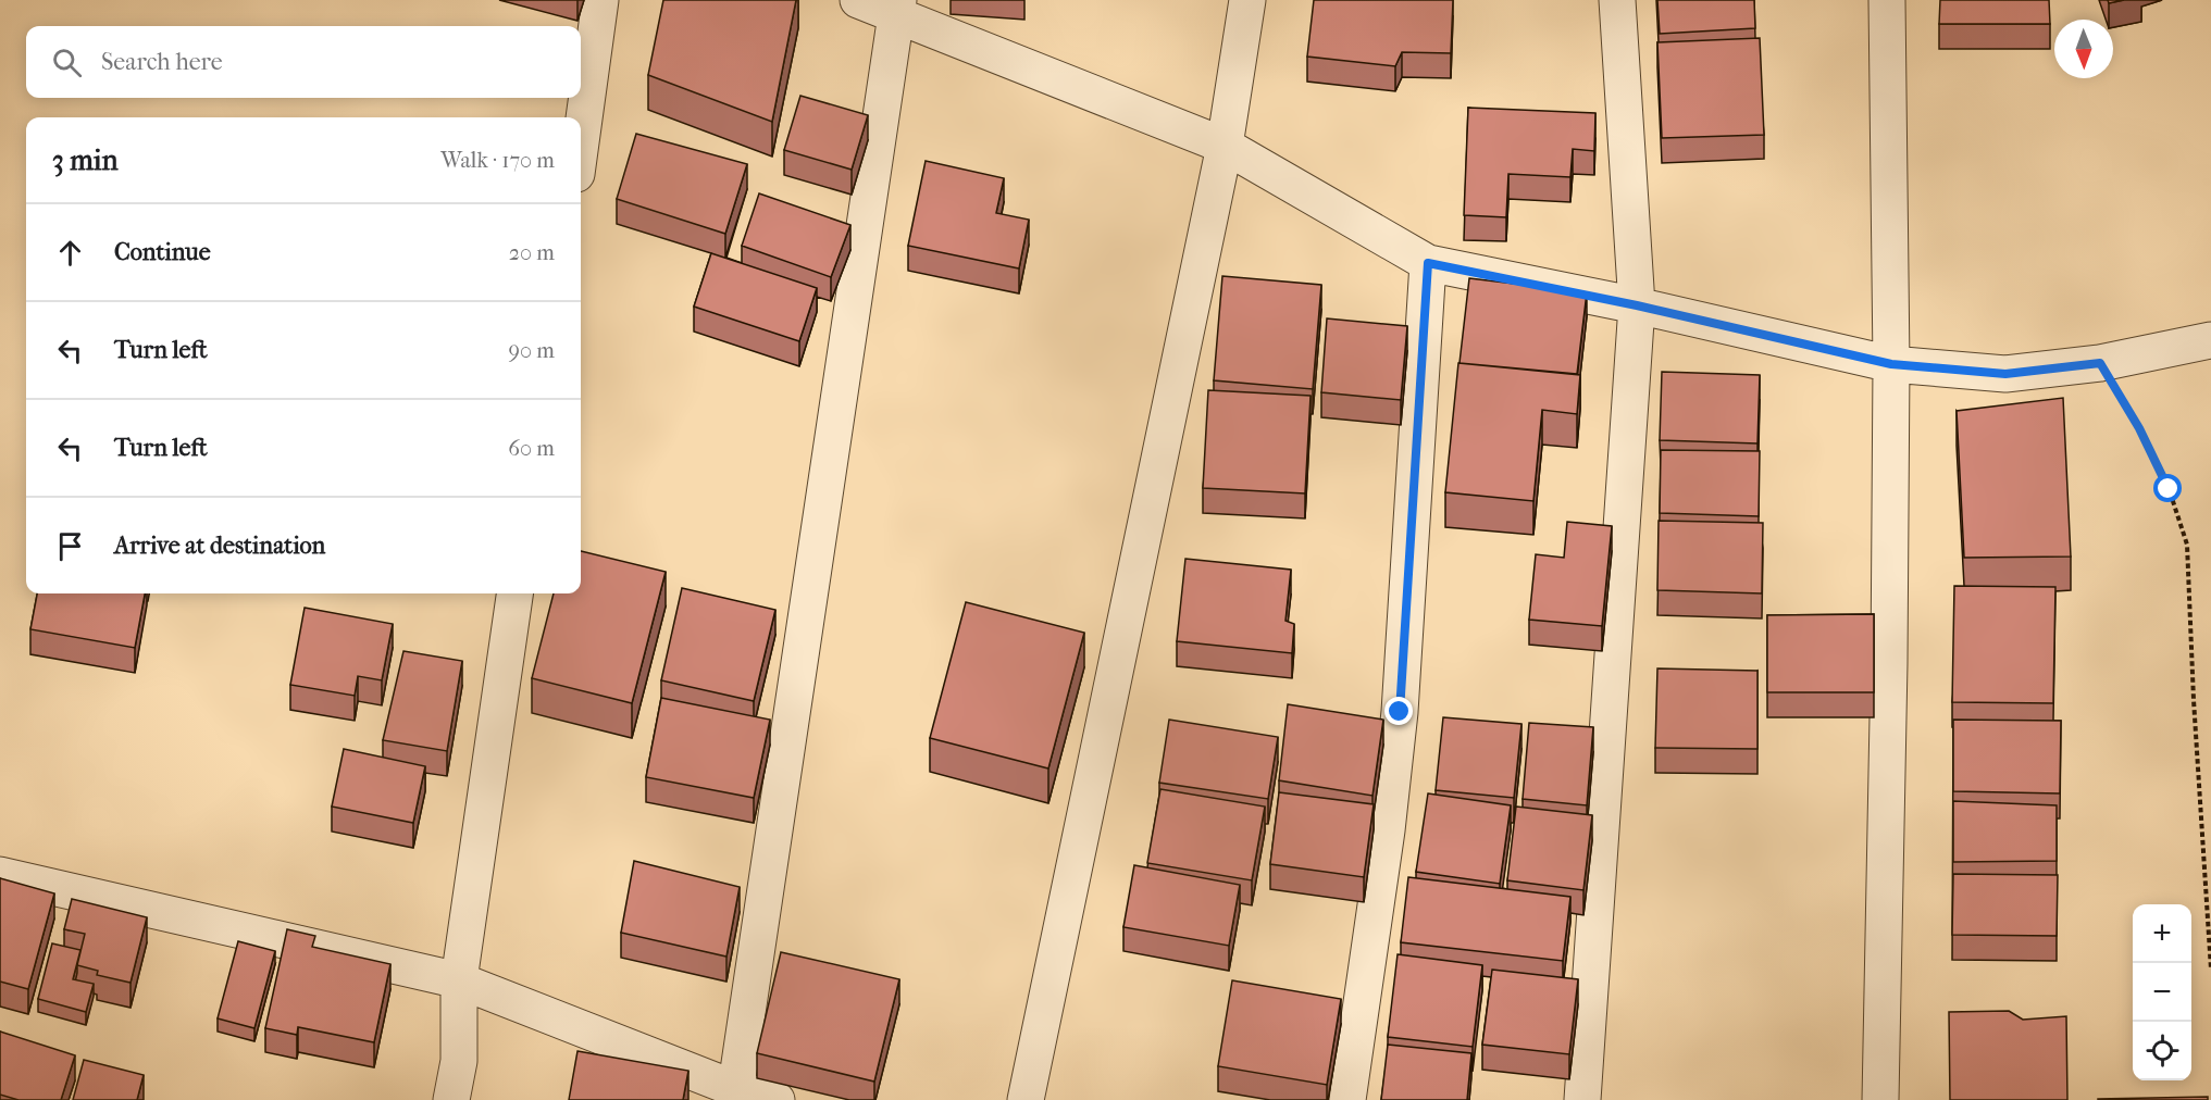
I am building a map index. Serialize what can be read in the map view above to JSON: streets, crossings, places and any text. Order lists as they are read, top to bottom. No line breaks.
{"north":"bottom","page":{"search":"Search here","heading":["3 min","Walk · 170 m"],"list":[["Continue","20 m"],["Turn left","90 m"],["Turn left","60 m"],"Arrive at destination"],"map_buttons":["+","−"]}}
